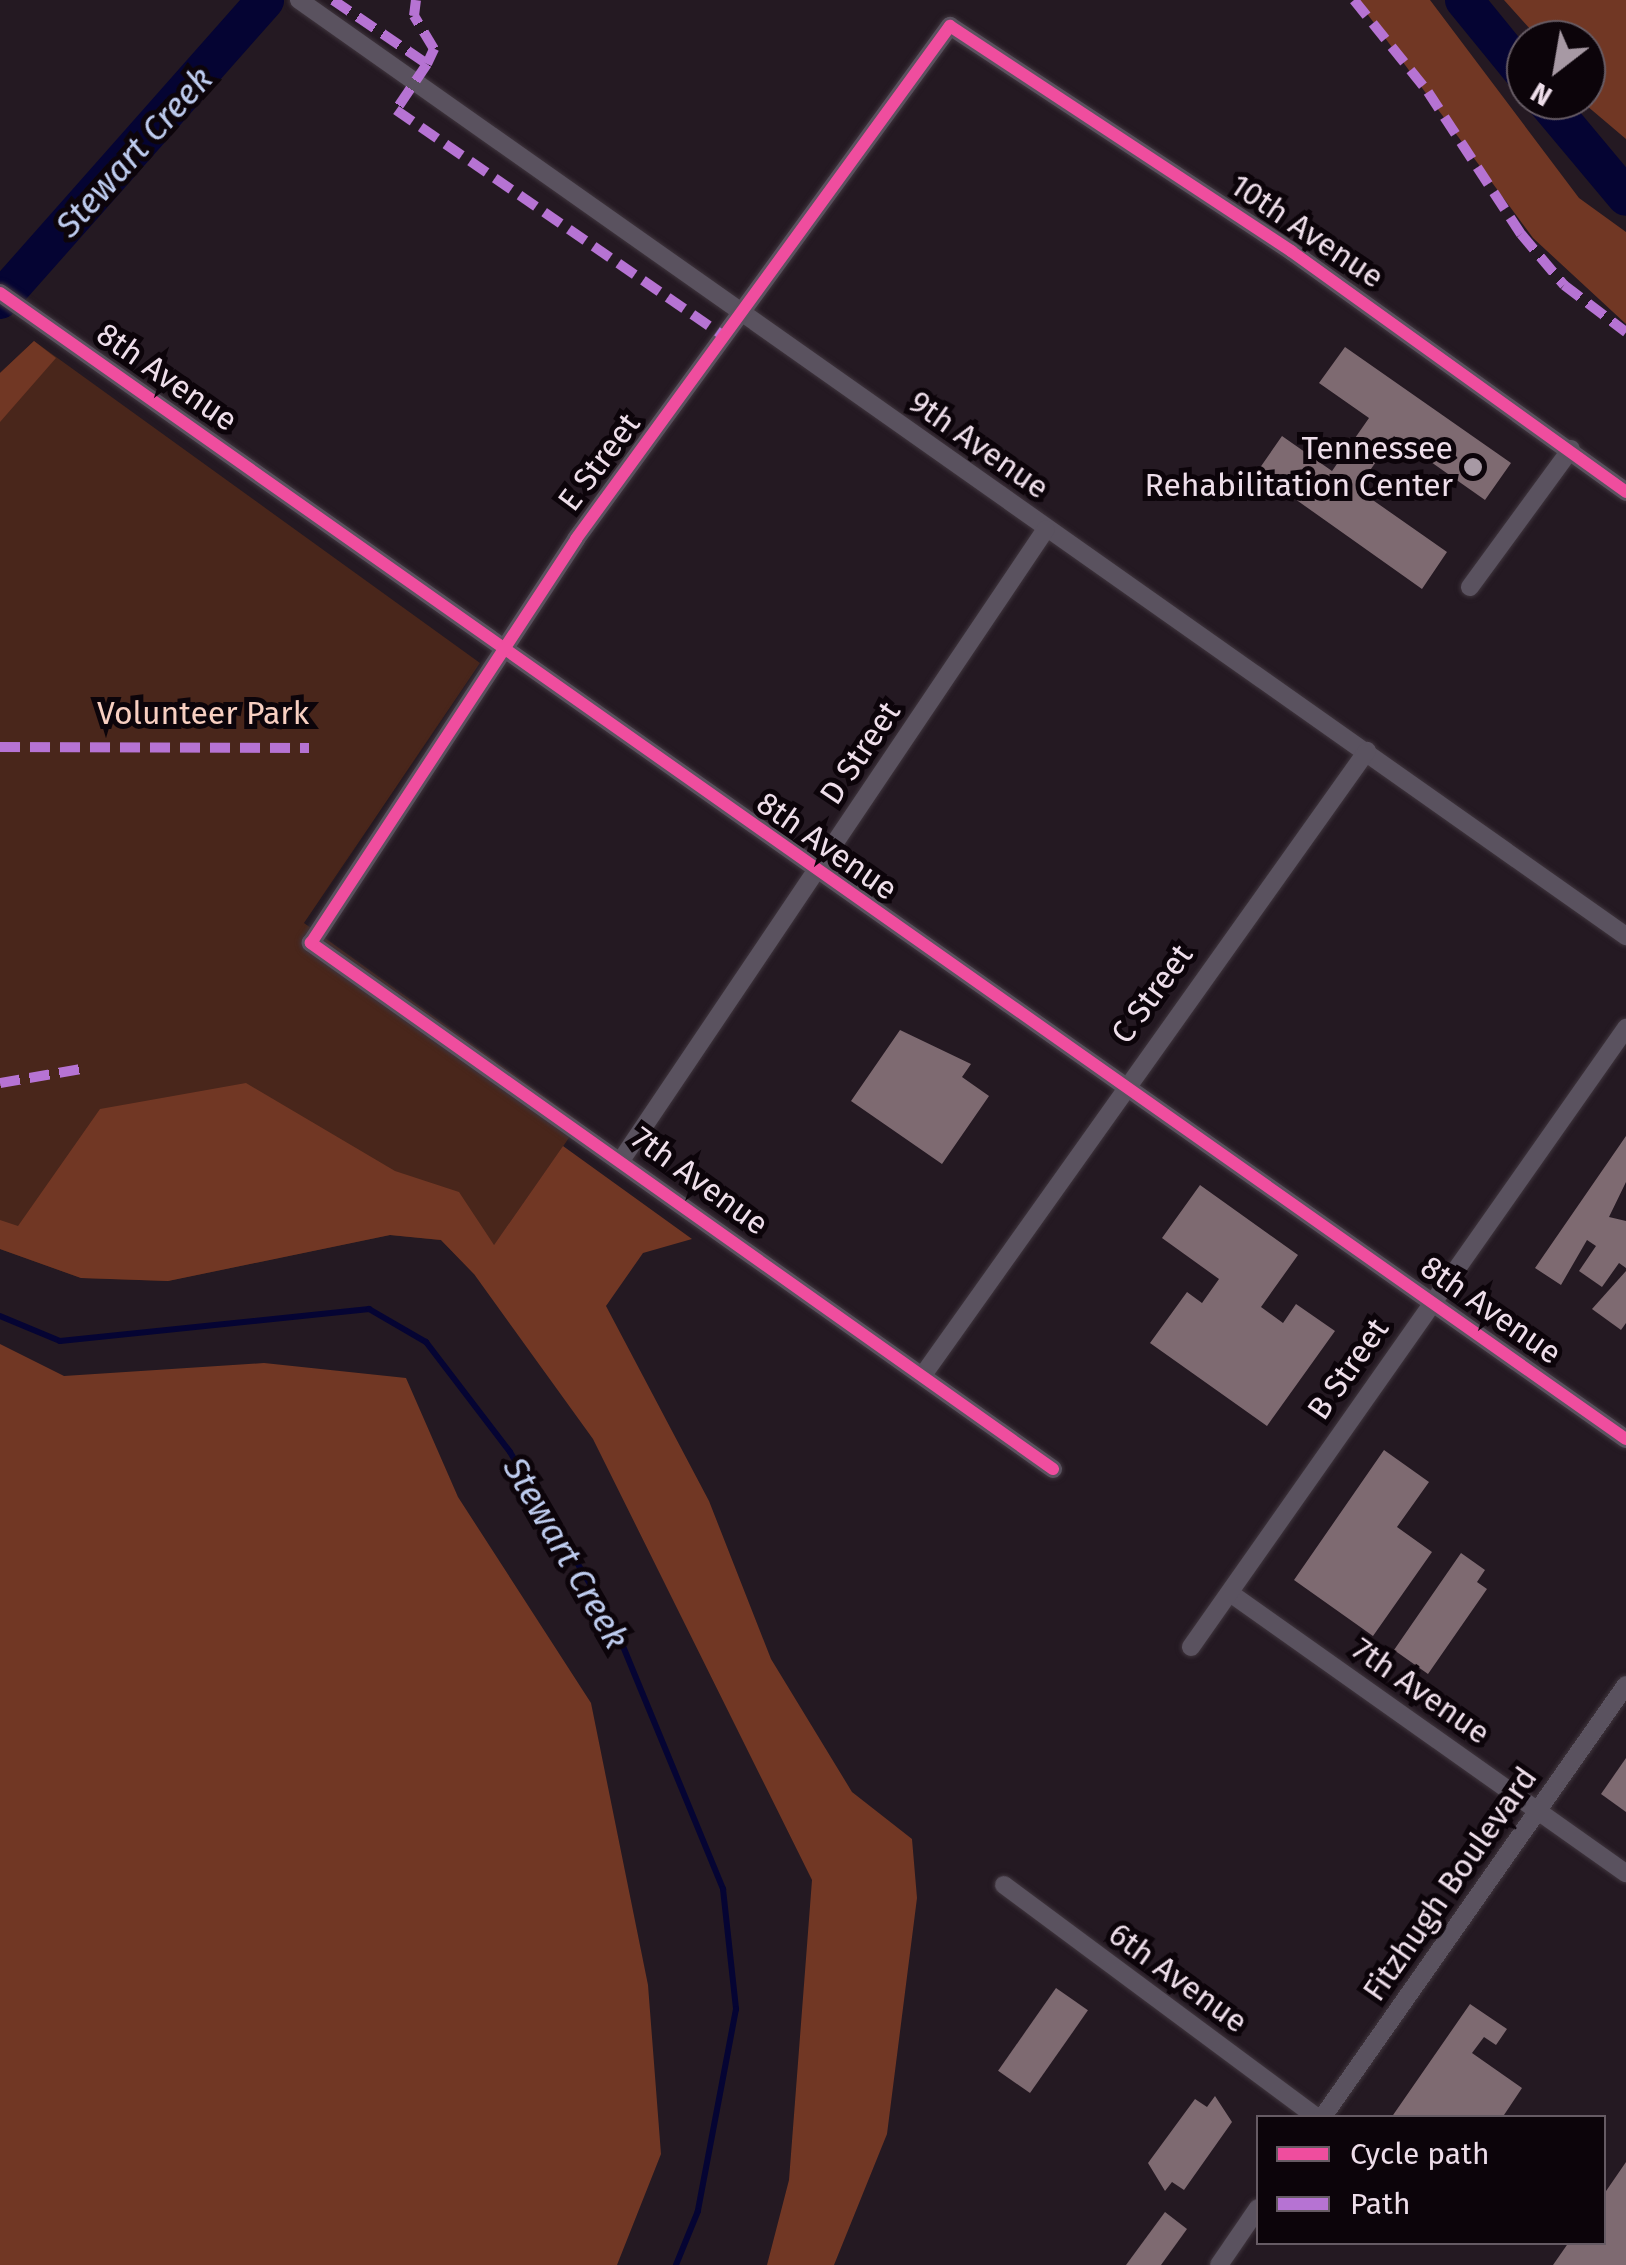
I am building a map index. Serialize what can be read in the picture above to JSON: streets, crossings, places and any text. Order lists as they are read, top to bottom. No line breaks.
{"streets":{"street":["10th Avenue","8th Avenue","9th Avenue","E Street","D Street","C Street","7th Avenue","B Street","Fitzhugh Boulevard","6th Avenue"]},"crossings":[["10th Avenue","E Street"],["8th Avenue","E Street"],["8th Avenue","D Street"],["8th Avenue","C Street"],["8th Avenue","B Street"],["9th Avenue","E Street"],["9th Avenue","D Street"],["9th Avenue","C Street"],["E Street","7th Avenue"],["D Street","7th Avenue"],["C Street","7th Avenue"],["7th Avenue","B Street"],["7th Avenue","Fitzhugh Boulevard"]],"water":["Stewart Creek"],"parks":["Volunteer Park"],"places":["Tennessee Rehabilitation Center"],"legend":["Cycle path","Path"],"north":"bottom left"}
